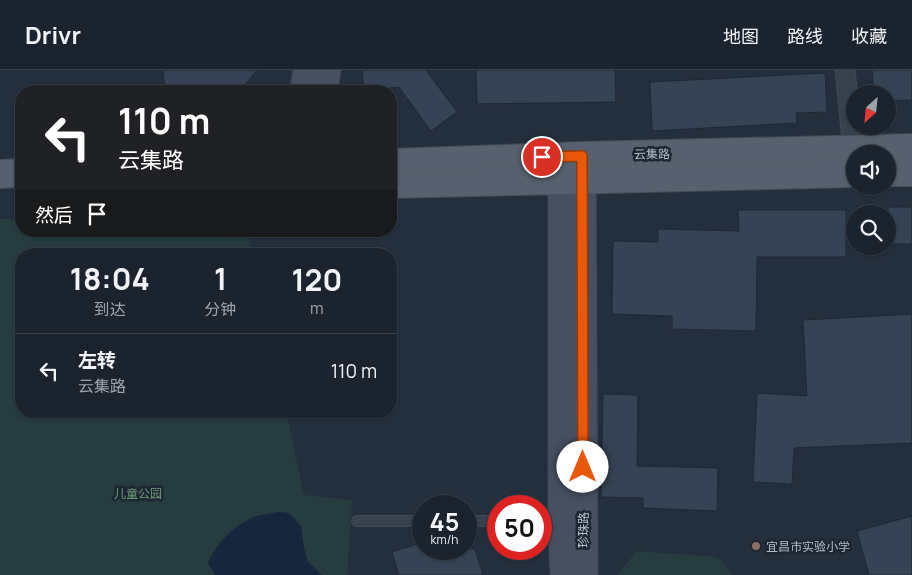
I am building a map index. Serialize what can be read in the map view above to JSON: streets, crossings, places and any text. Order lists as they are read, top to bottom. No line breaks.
{"streets":{"main road":["云集路","珍珠路"]},"crossings":[["云集路","珍珠路"]],"parks":["儿童公园"],"places":["宜昌市实验小学"],"north":"bottom left","page":{"header":"Drivr","nav":["地图","路线","收藏"],"turn":["110 m","云集路"],"then":"然后","eta":["18:04","到达","1","分钟","120","m"],"list":[{"name":"左转","note":"云集路","value":"110 m"}],"speed":"45 km/h","limit":"50"}}
